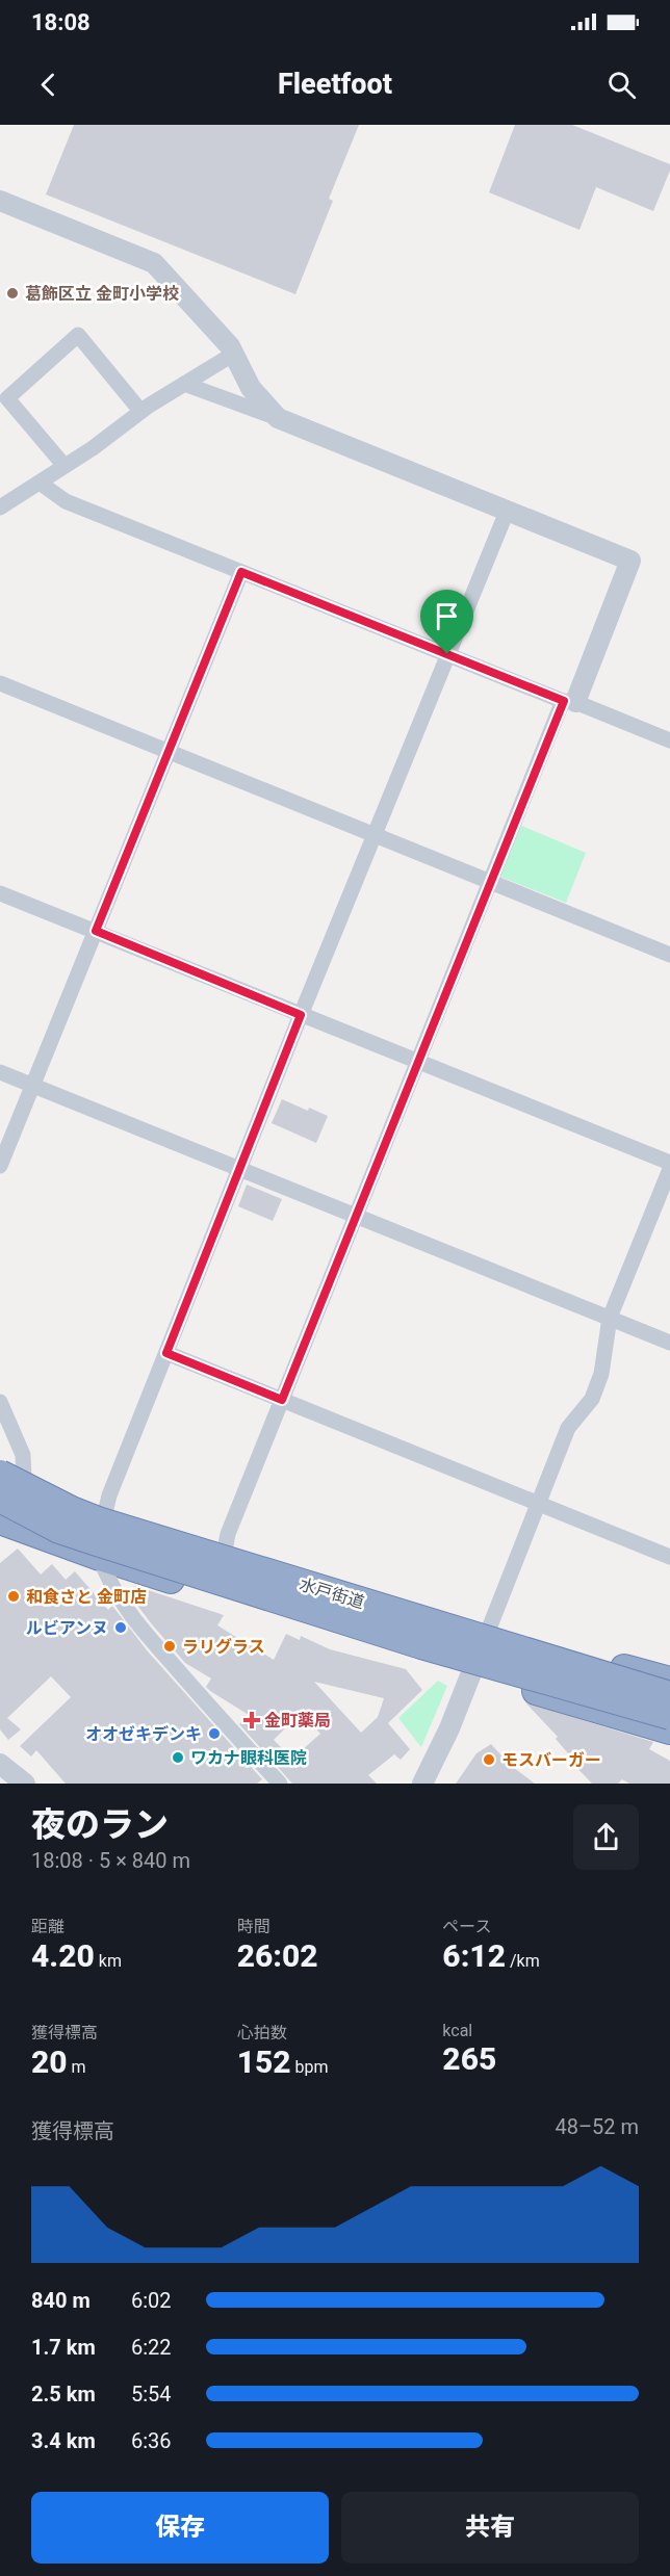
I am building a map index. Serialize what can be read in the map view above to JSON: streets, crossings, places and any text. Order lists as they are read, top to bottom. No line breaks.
{"streets":{"highway":["水戸街道"]},"places":{"other":["葛飾区立 金町小学校","和食さと 金町店","ルビアンヌ","ラリグラス","オオゼキデンキ","ワカナ眼科医院","モスバーガー"],"health":["金町薬局"]},"page":{"status":"18:08","header":"Fleetfoot","heading":["夜のラン","18:08 · 5 × 840 m"],"stats":[["距離","4.20 km"],["時間","26:02"],["ペース","6:12 /km"],["獲得標高","20 m"],["心拍数","152 bpm"],["kcal","265"]],"chart":["獲得標高","48–52 m"],"list":[{"name":"840 m","note":"6:02"},{"name":"1.7 km","note":"6:22"},{"name":"2.5 km","note":"5:54"},{"name":"3.4 km","note":"6:36"}],"buttons":["保存","共有"]}}
